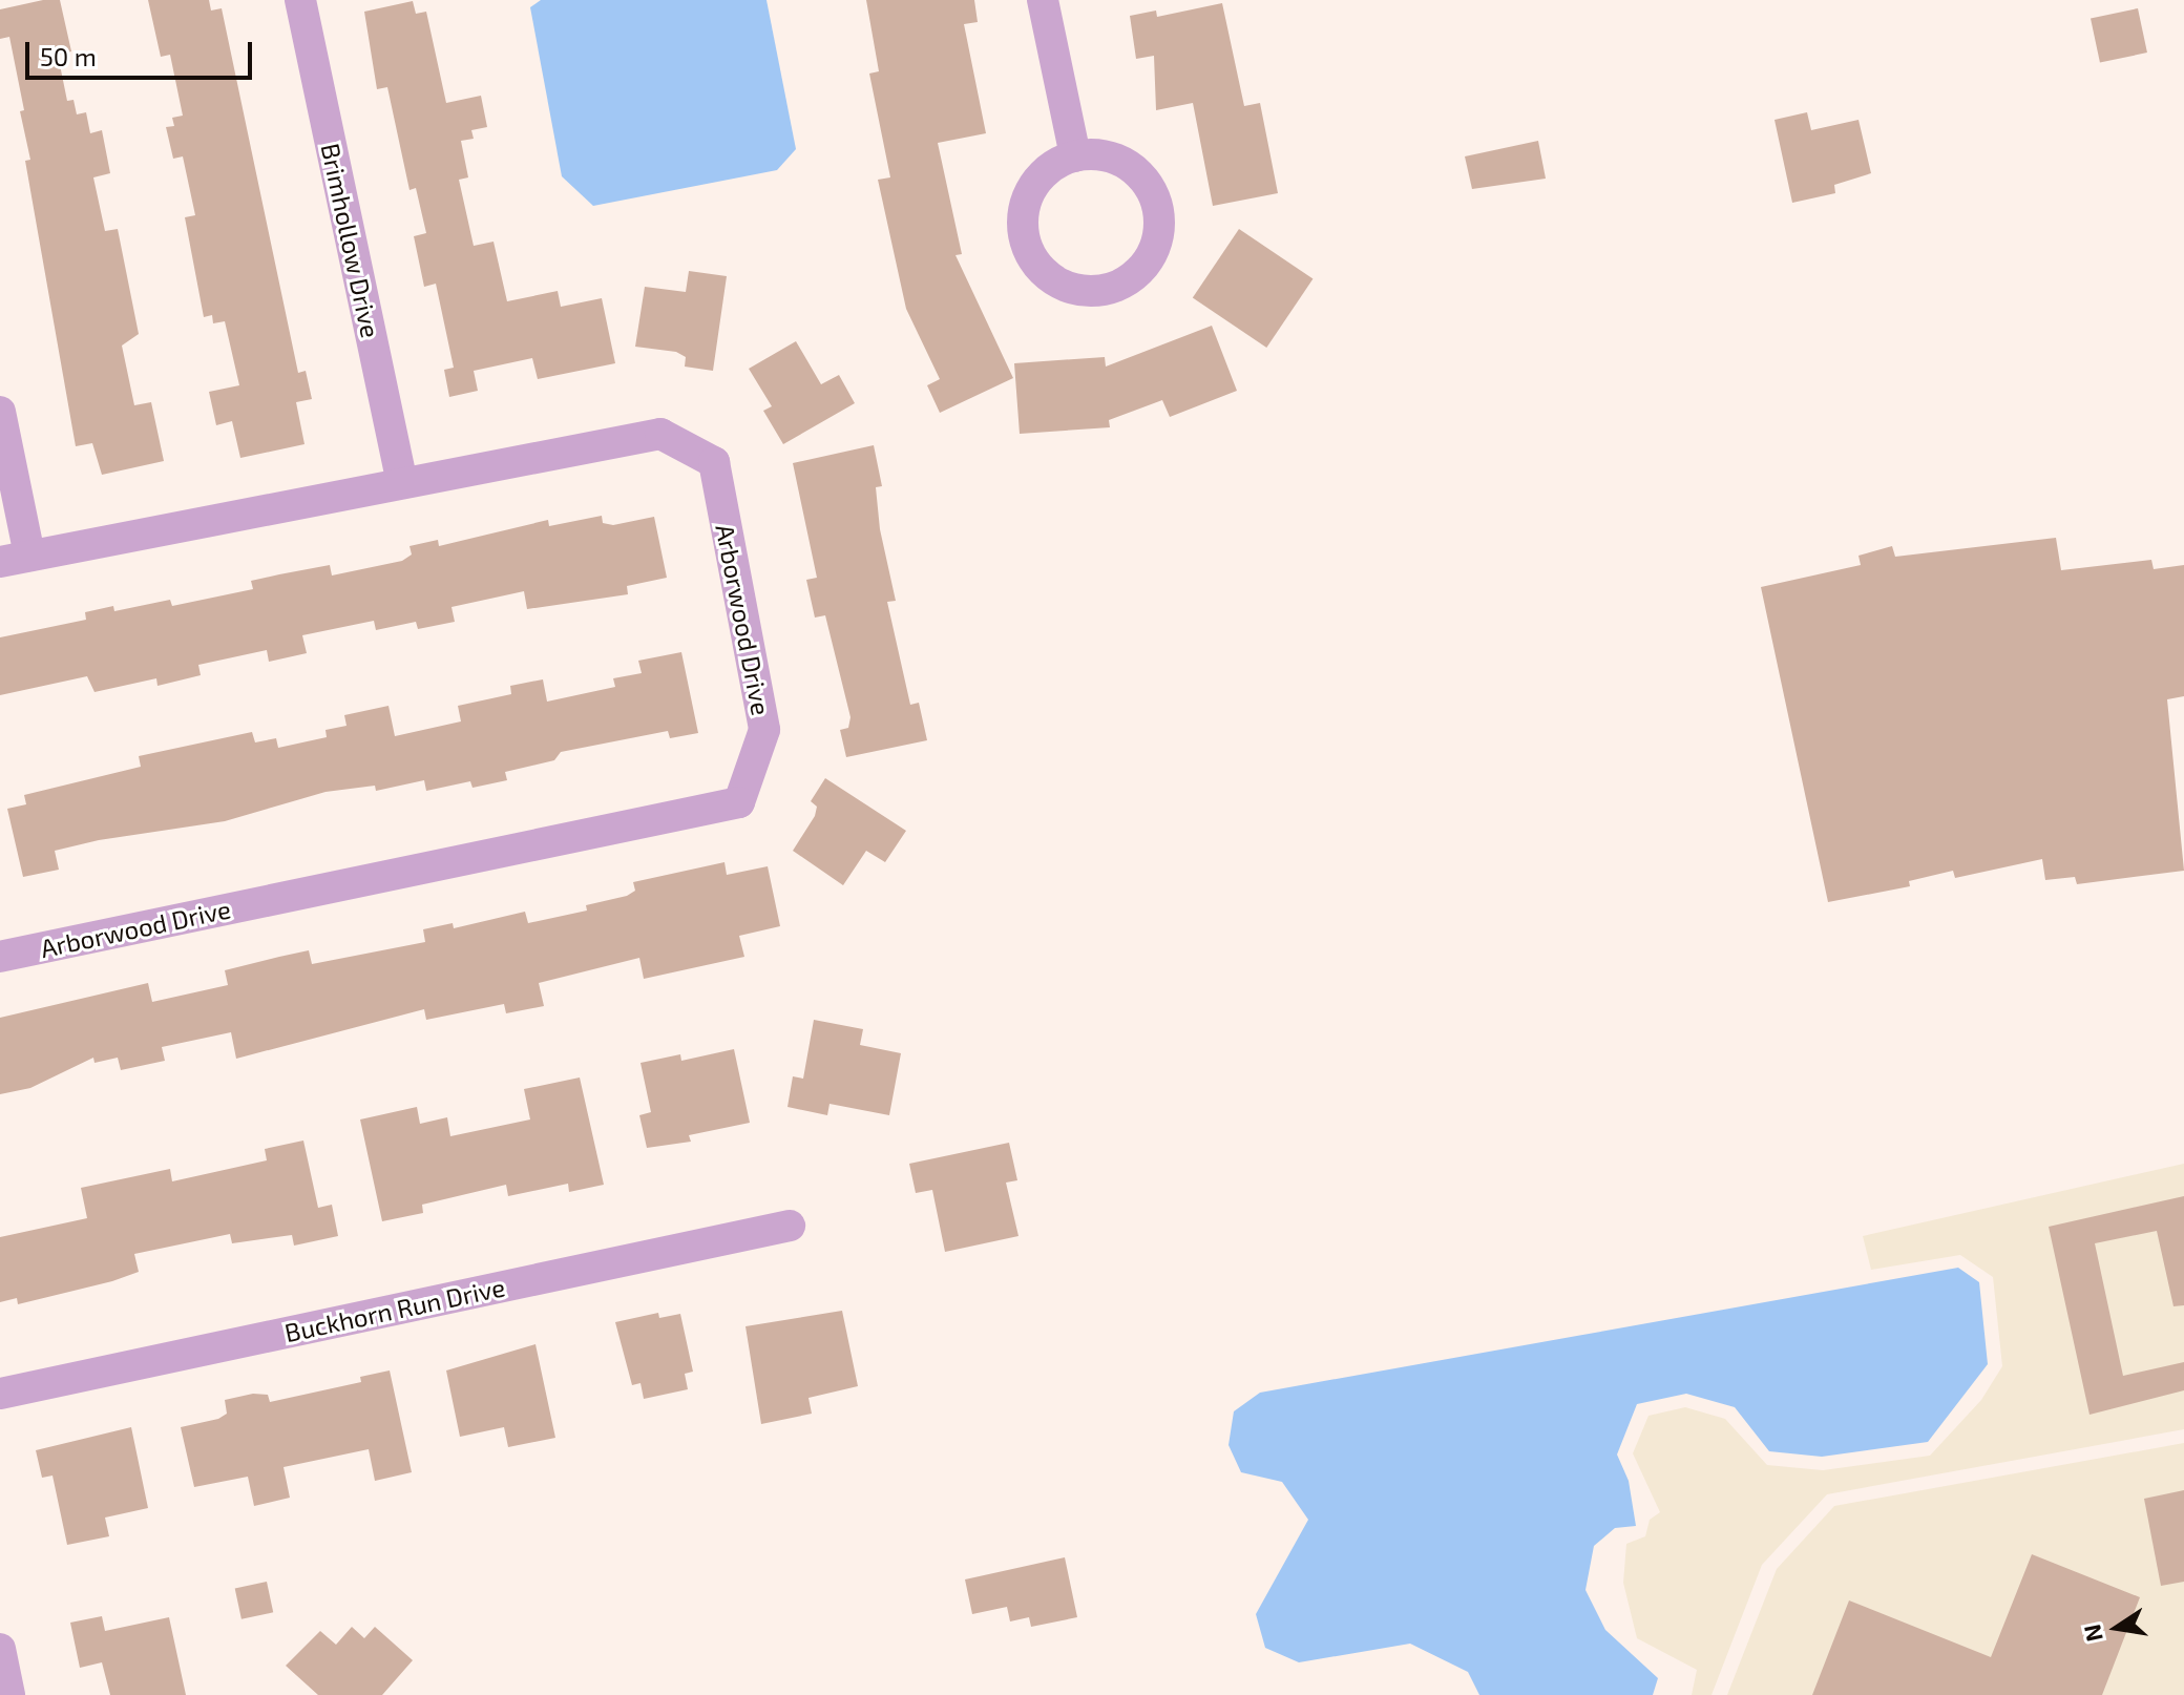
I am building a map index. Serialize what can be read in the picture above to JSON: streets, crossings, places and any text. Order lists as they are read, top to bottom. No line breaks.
{"streets":{"street":["Brimhollow Drive","Arborwood Drive","Buckhorn Run Drive"]},"crossings":[["Brimhollow Drive","Arborwood Drive"]],"scale_bar":"50 m","north":"left"}
